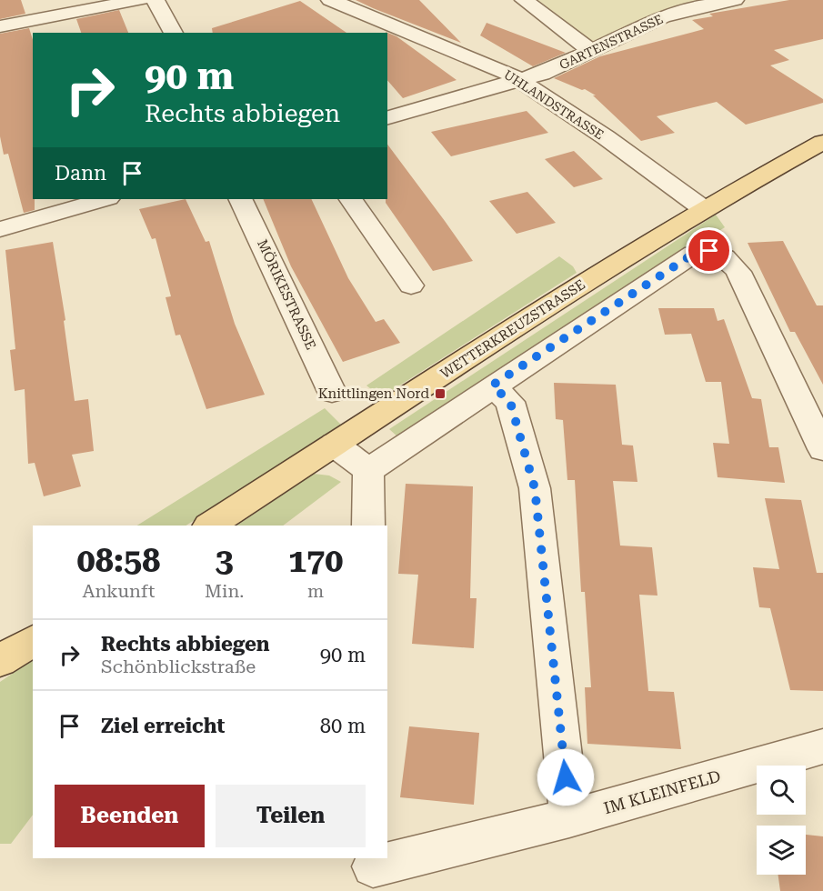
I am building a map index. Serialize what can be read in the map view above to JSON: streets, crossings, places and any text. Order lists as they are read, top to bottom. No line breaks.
{"streets":{"main road":["WETTERKREUZSTRASSE"],"street":["GARTENSTRASSE","UHLANDSTRASSE","MÖRIKESTRASSE","IM KLEINFELD"]},"crossings":[["GARTENSTRASSE","UHLANDSTRASSE"],["UHLANDSTRASSE","WETTERKREUZSTRASSE"]],"places":{"transit":["Knittlingen Nord"]},"page":{"turn":["90 m","Rechts abbiegen"],"then":"Dann","eta":["08:58","Ankunft","3","Min.","170","m"],"list":[{"name":"Rechts abbiegen","note":"Schönblickstraße","value":"90 m"},{"name":"Ziel erreicht","value":"80 m"}],"buttons":["Beenden","Teilen"]}}
